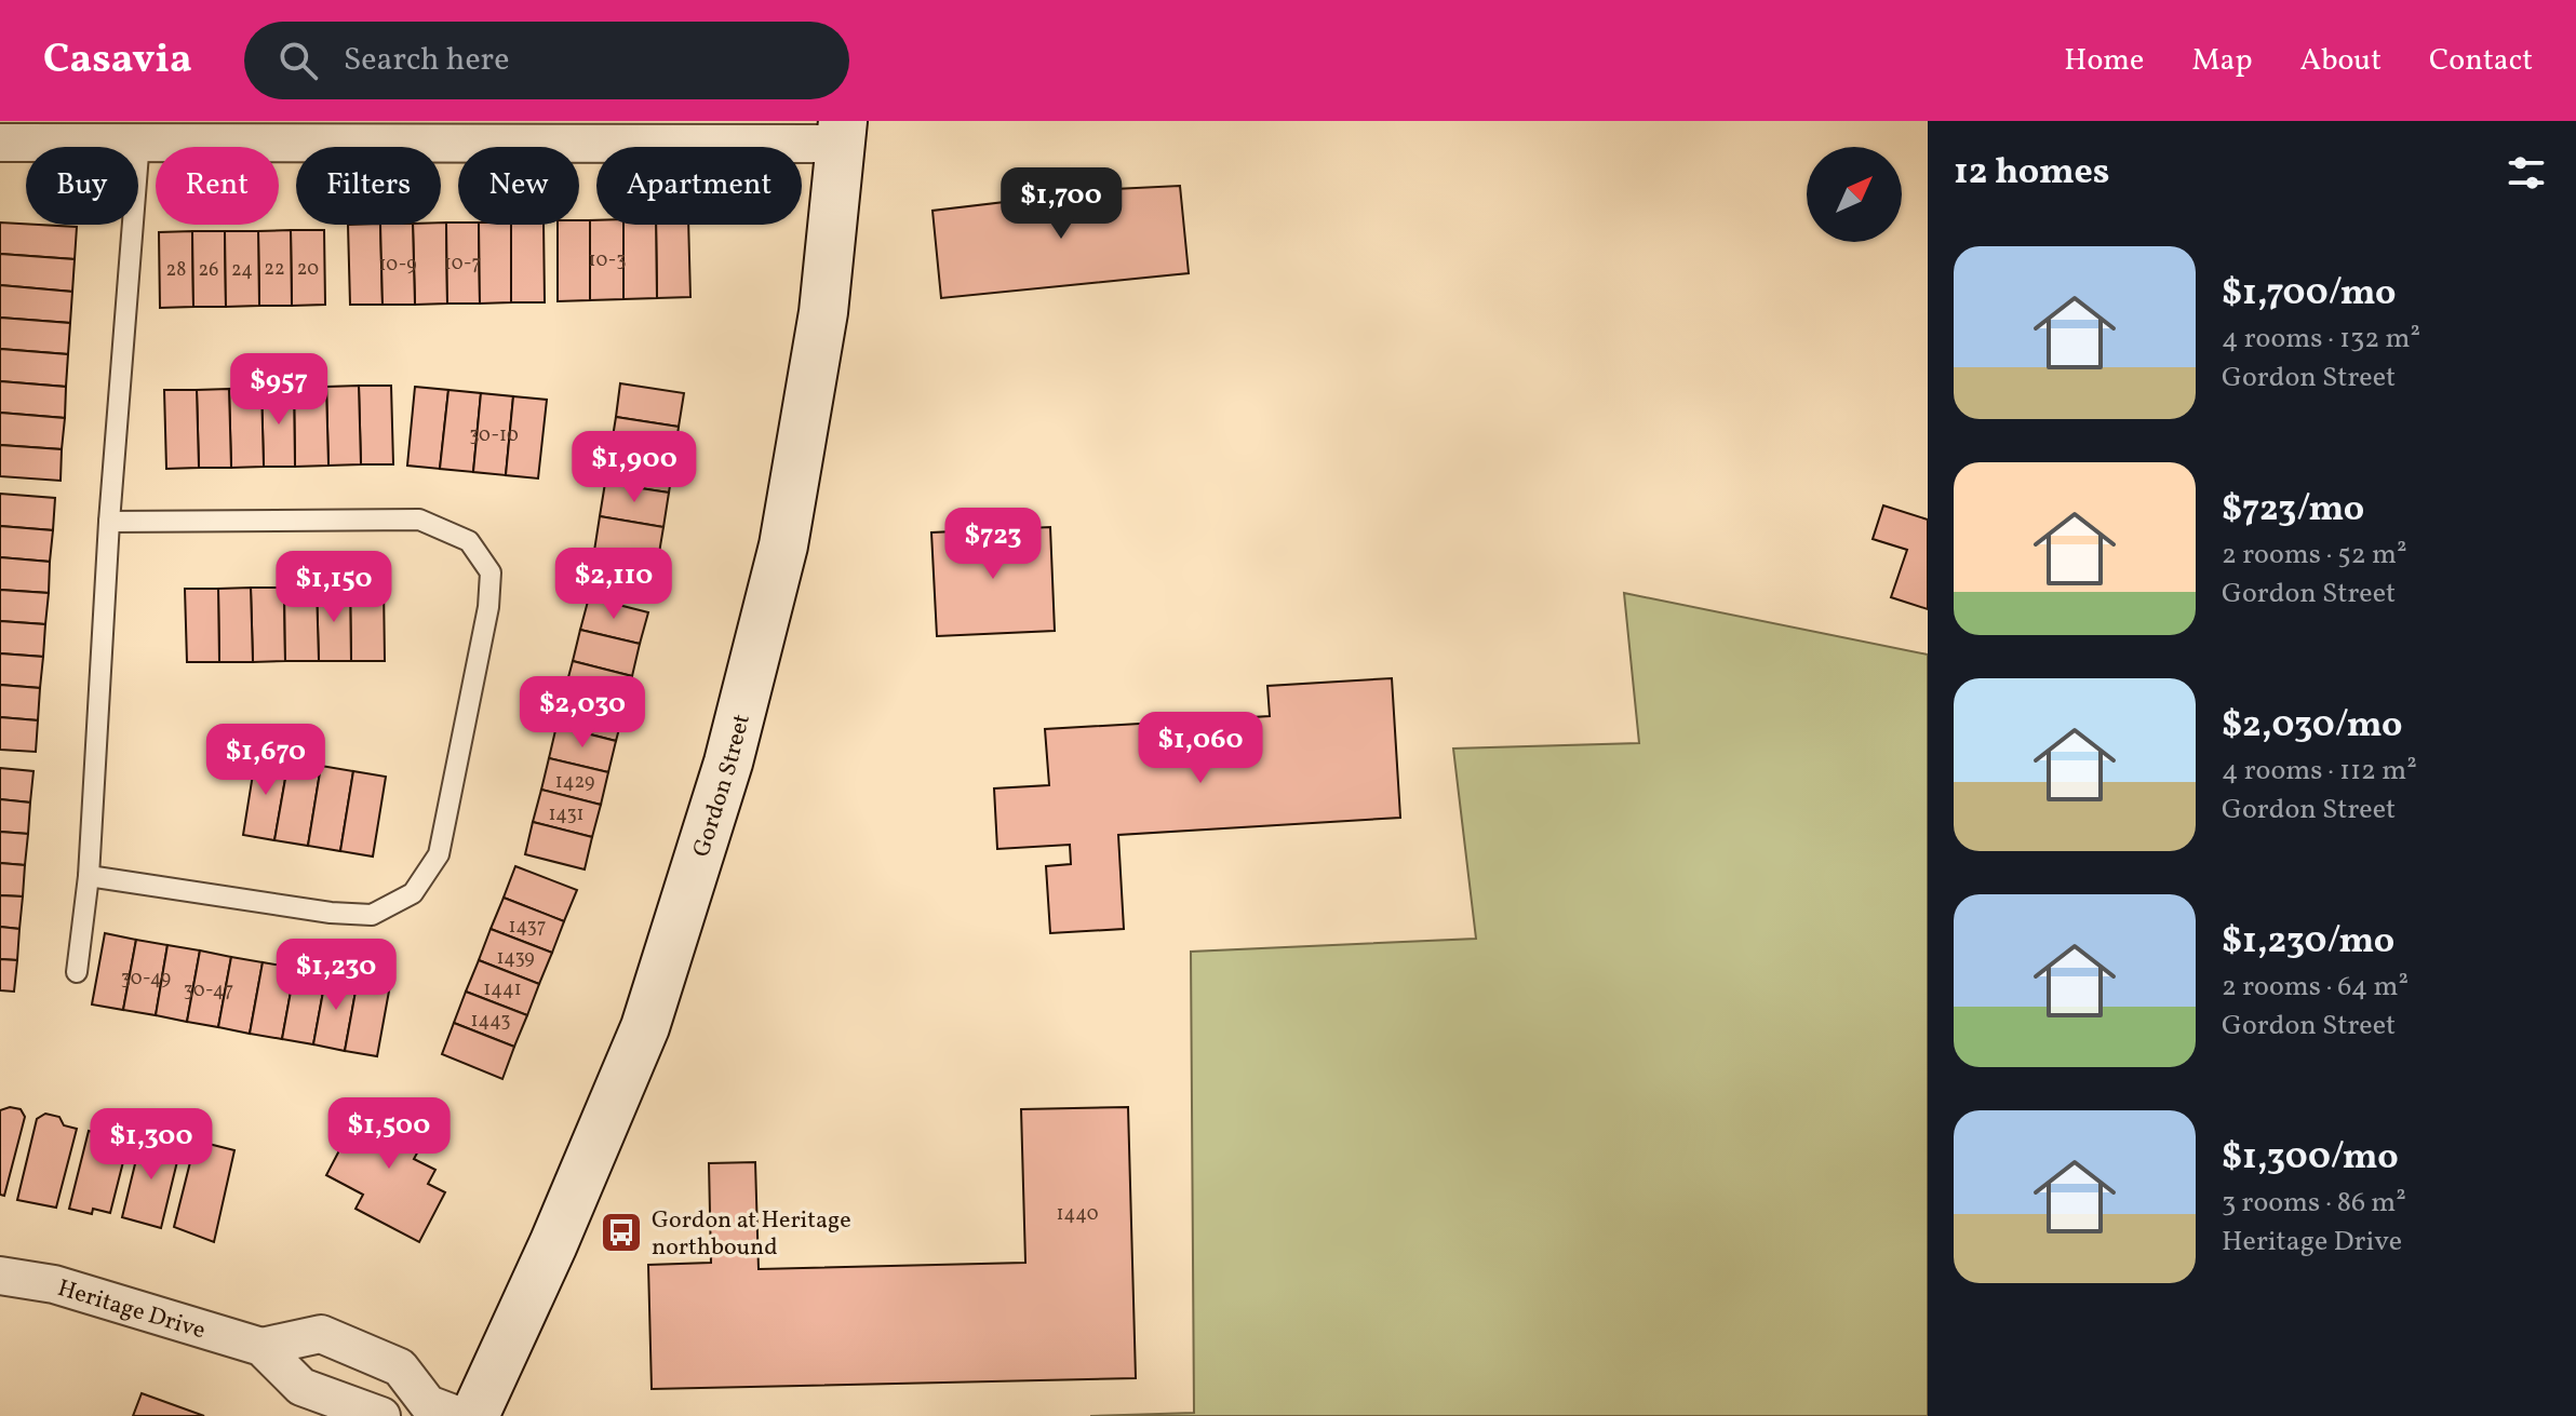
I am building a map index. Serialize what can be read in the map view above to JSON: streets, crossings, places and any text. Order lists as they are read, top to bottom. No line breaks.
{"streets":{"main road":["Gordon Street"],"street":["Heritage Drive"]},"places":{"bus stop":["Gordon at Heritage northbound"]},"house_numbers":["10-3","10-7","10-9","22","20","28","26","24","30-10","1429","1431","1437","1439","30-49","1441","30-47","1443","1440"],"north":"top right","page":{"header":"Casavia","search":"Search here","nav":["Home","Map","About","Contact"],"heading":"12 homes","chip":["Buy","Rent","Filters","New","Apartment"],"price":["$1,700","$957","$1,900","$723","$2,110","$1,150","$2,030","$1,060","$1,670","$1,230","$1,500","$1,300"],"list":[{"name":"$1,700/mo","note":"4 rooms · 132 m² · Gordon Street"},{"name":"$723/mo","note":"2 rooms · 52 m² · Gordon Street"},{"name":"$2,030/mo","note":"4 rooms · 112 m² · Gordon Street"},{"name":"$1,230/mo","note":"2 rooms · 64 m² · Gordon Street"},{"name":"$1,300/mo","note":"3 rooms · 86 m² · Heritage Drive"}]}}
